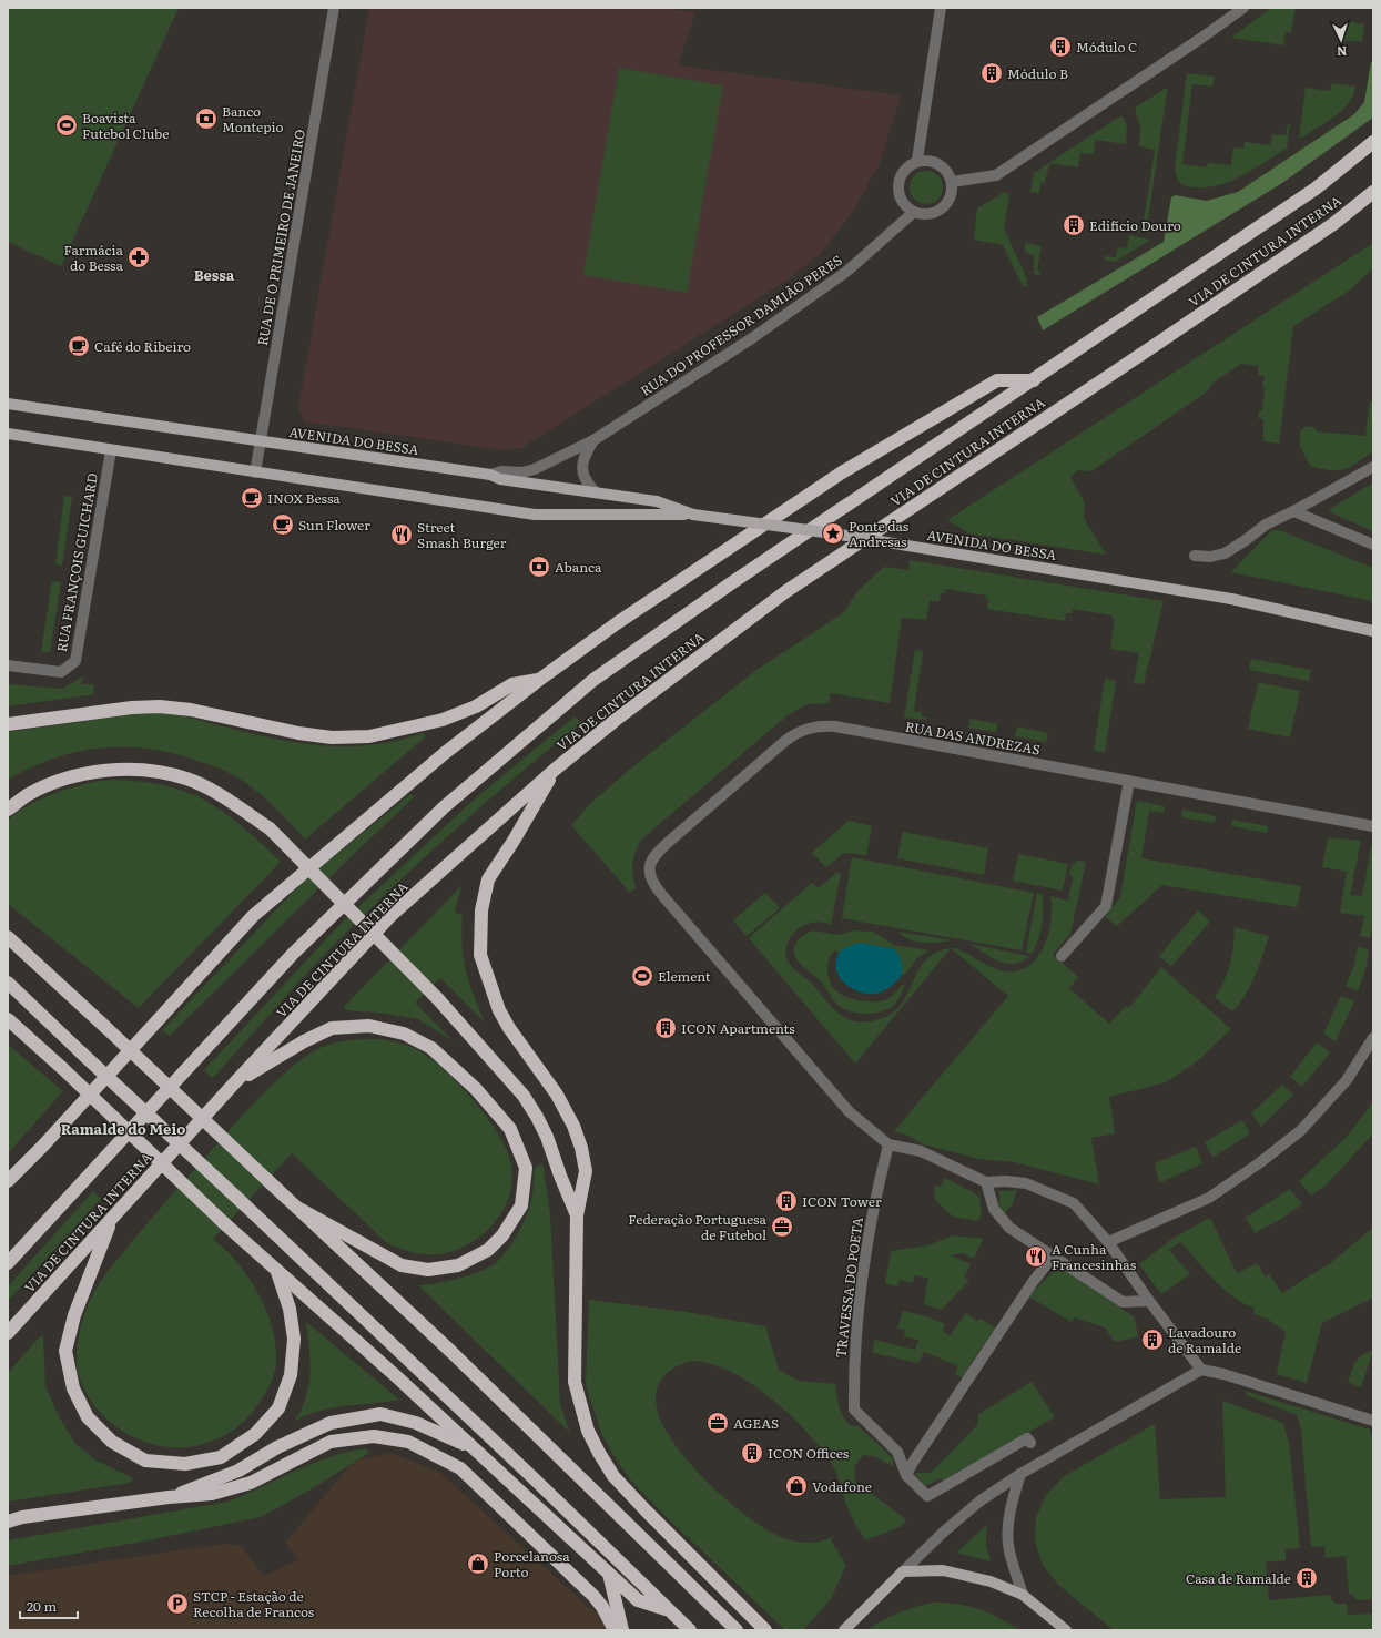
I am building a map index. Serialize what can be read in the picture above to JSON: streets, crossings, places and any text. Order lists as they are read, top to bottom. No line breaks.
{"streets":{"highway":["VIA DE CINTURA INTERNA"],"main road":["AVENIDA DO BESSA"],"street":["RUA DE O PRIMEIRO DE JANEIRO","RUA DO PROFESSOR DAMIÃO PERES","RUA FRANÇOIS GUICHARD","RUA DAS ANDREZAS","TRAVESSA DO POETA"]},"crossings":[["RUA DE O PRIMEIRO DE JANEIRO","AVENIDA DO BESSA"],["RUA DO PROFESSOR DAMIÃO PERES","AVENIDA DO BESSA"],["AVENIDA DO BESSA","RUA FRANÇOIS GUICHARD"],["RUA DAS ANDREZAS","TRAVESSA DO POETA"]],"districts":["Bessa","Ramalde do Meio"],"places":{"building":["Módulo C","Módulo B","Edifício Douro","ICON Apartments","ICON Tower","Lavadouro de Ramalde","ICON Offices","Casa de Ramalde"],"bank":["Banco Montepio","Abanca"],"sports":["Boavista Futebol Clube","Element"],"pharmacy":["Farmácia do Bessa"],"cafe":["Café do Ribeiro","INOX Bessa","Sun Flower"],"place":["Ponte das Andresas"],"restaurant":["Street Smash Burger","A Cunha Francesinhas"],"office":["Federação Portuguesa de Futebol","AGEAS"],"shop":["Vodafone","Porcelanosa Porto"],"parking":["STCP - Estação de Recolha de Francos"]},"scale_bar":"20 m","north":"bottom"}
